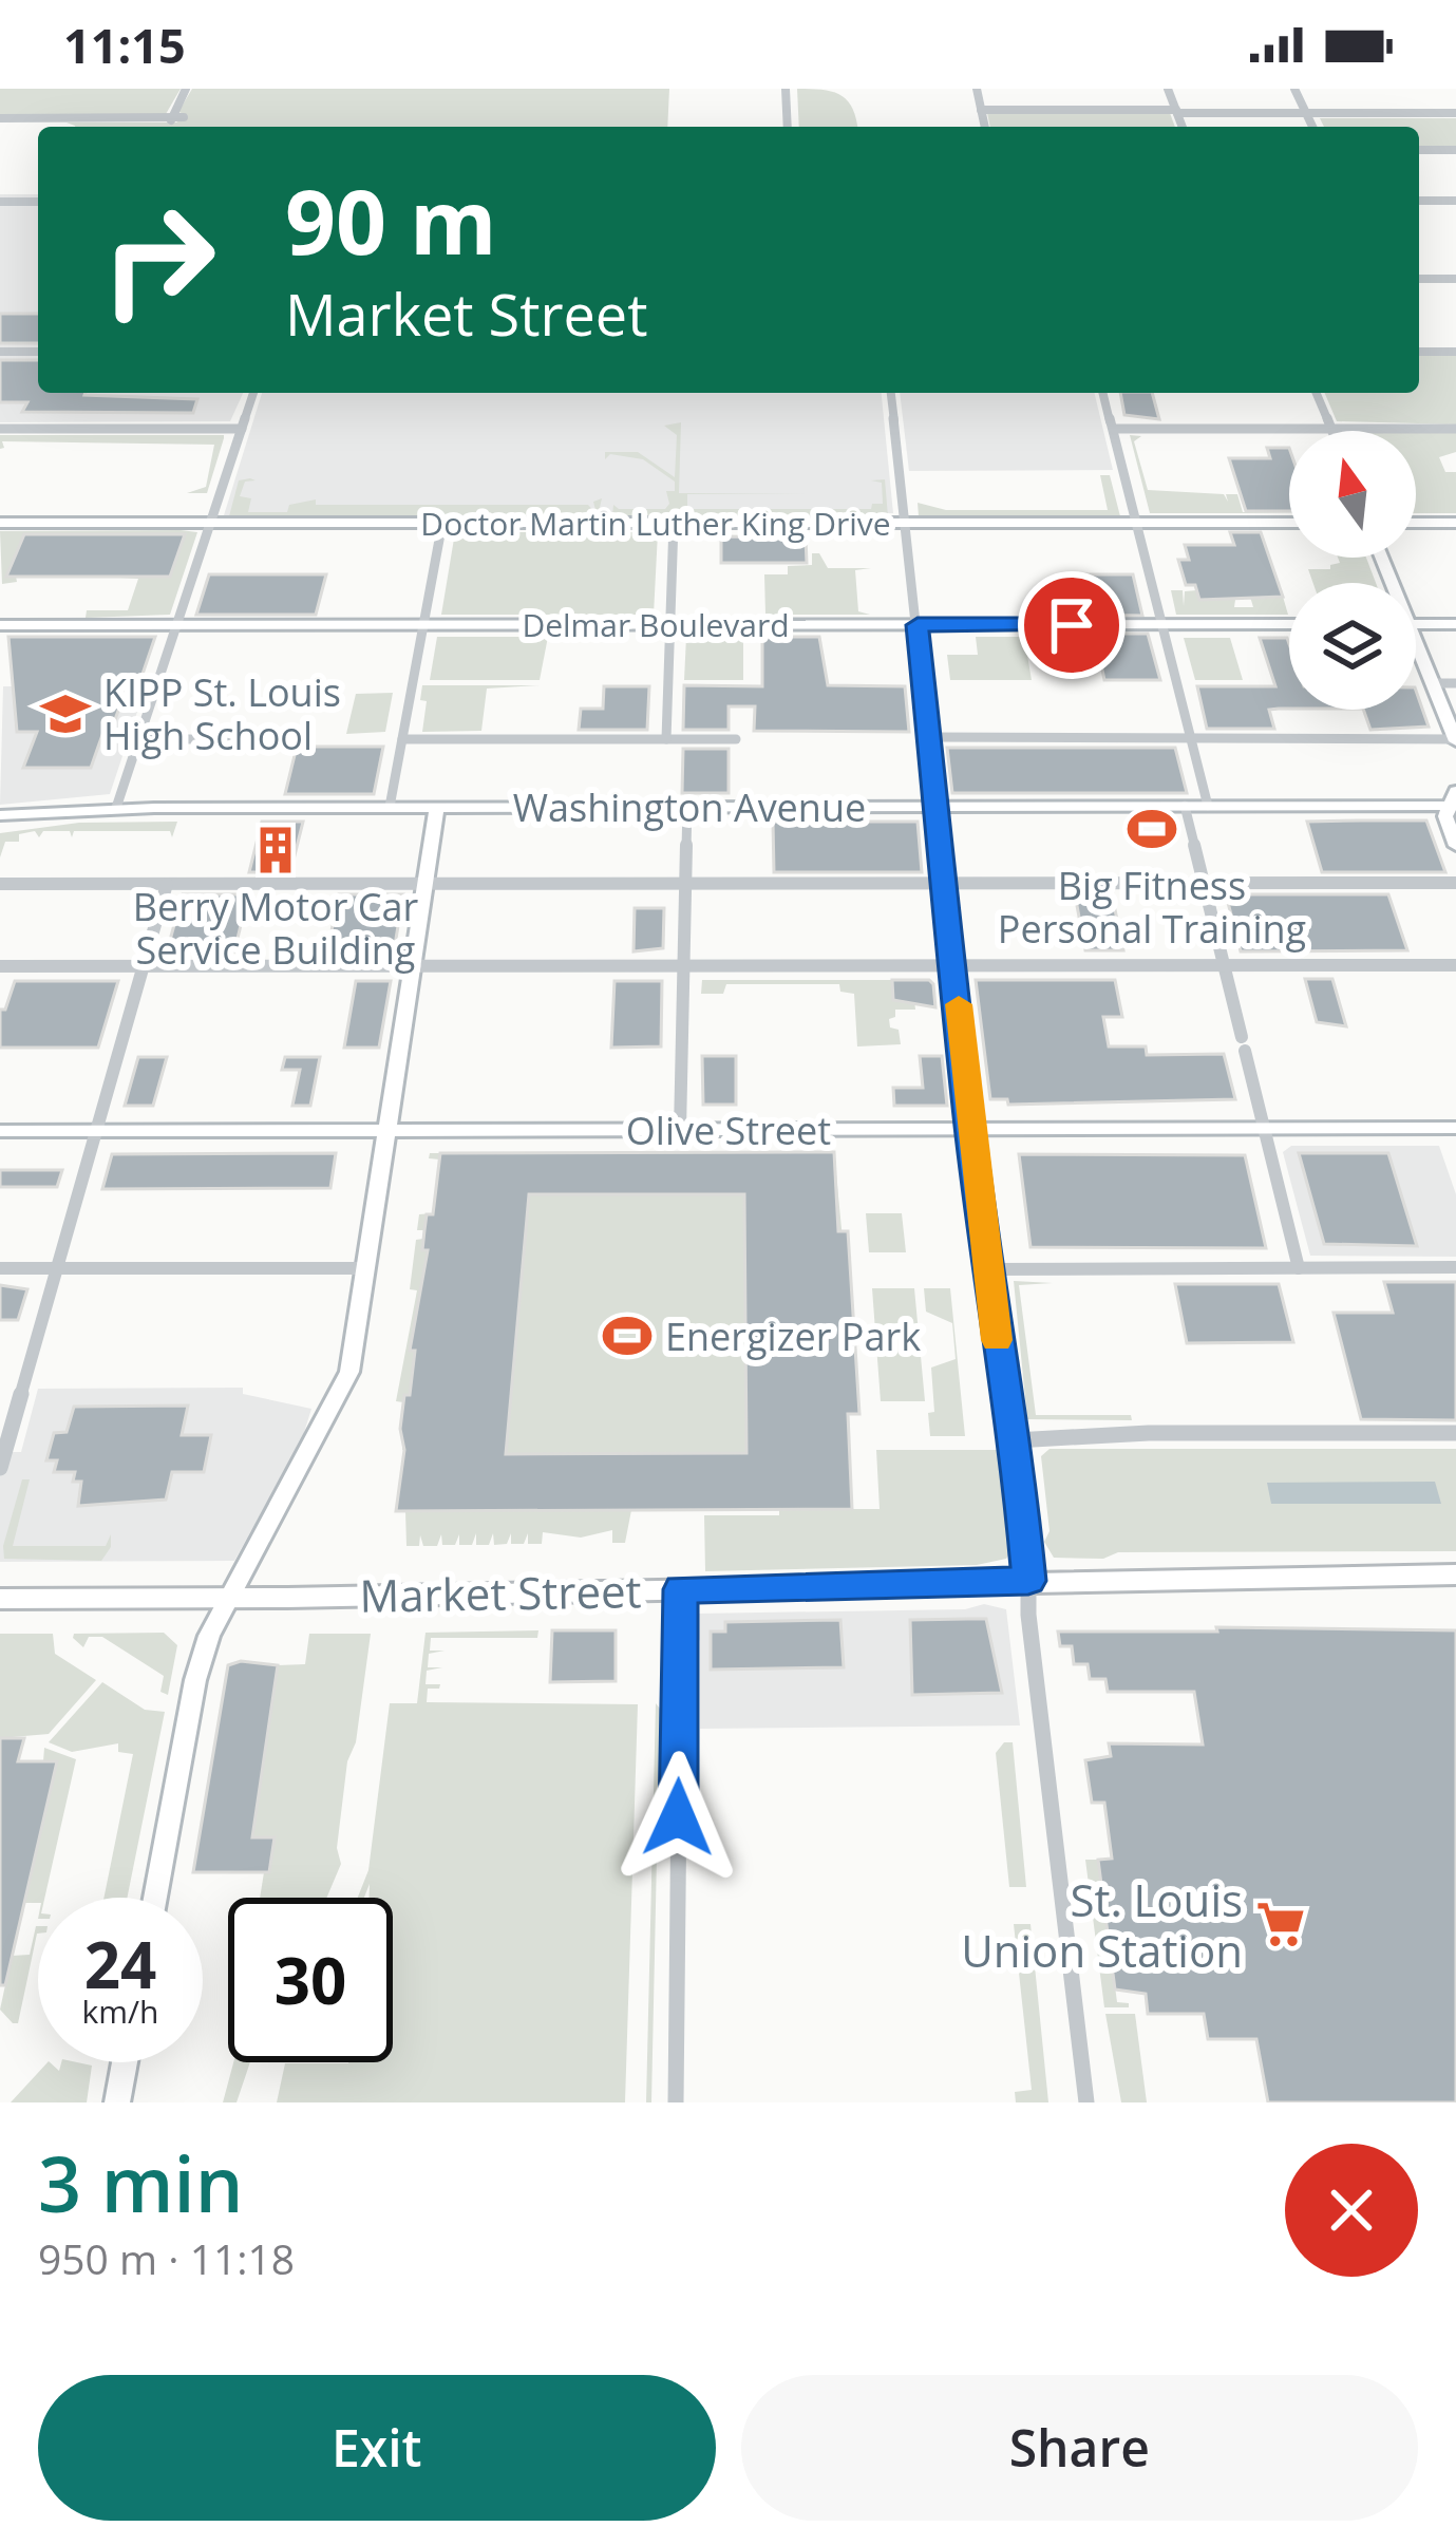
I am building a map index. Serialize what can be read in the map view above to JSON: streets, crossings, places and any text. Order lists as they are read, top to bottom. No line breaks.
{"streets":{"main road":["Doctor Martin Luther King Drive","Delmar Boulevard","Washington Avenue","Olive Street","Market Street"]},"places":{"school or university":["KIPP St. Louis High School"],"sports":["Big Fitness Personal Training","Energizer Park"],"building":["Berry Motor Car Service Building"],"supermarket":["St. Louis Union Station"]},"north":"top","page":{"status":"11:15","turn":["90 m","Market Street"],"speed":"24 km/h","limit":"30","heading":["3 min","950 m · 11:18"],"buttons":["Exit","Share"]}}
